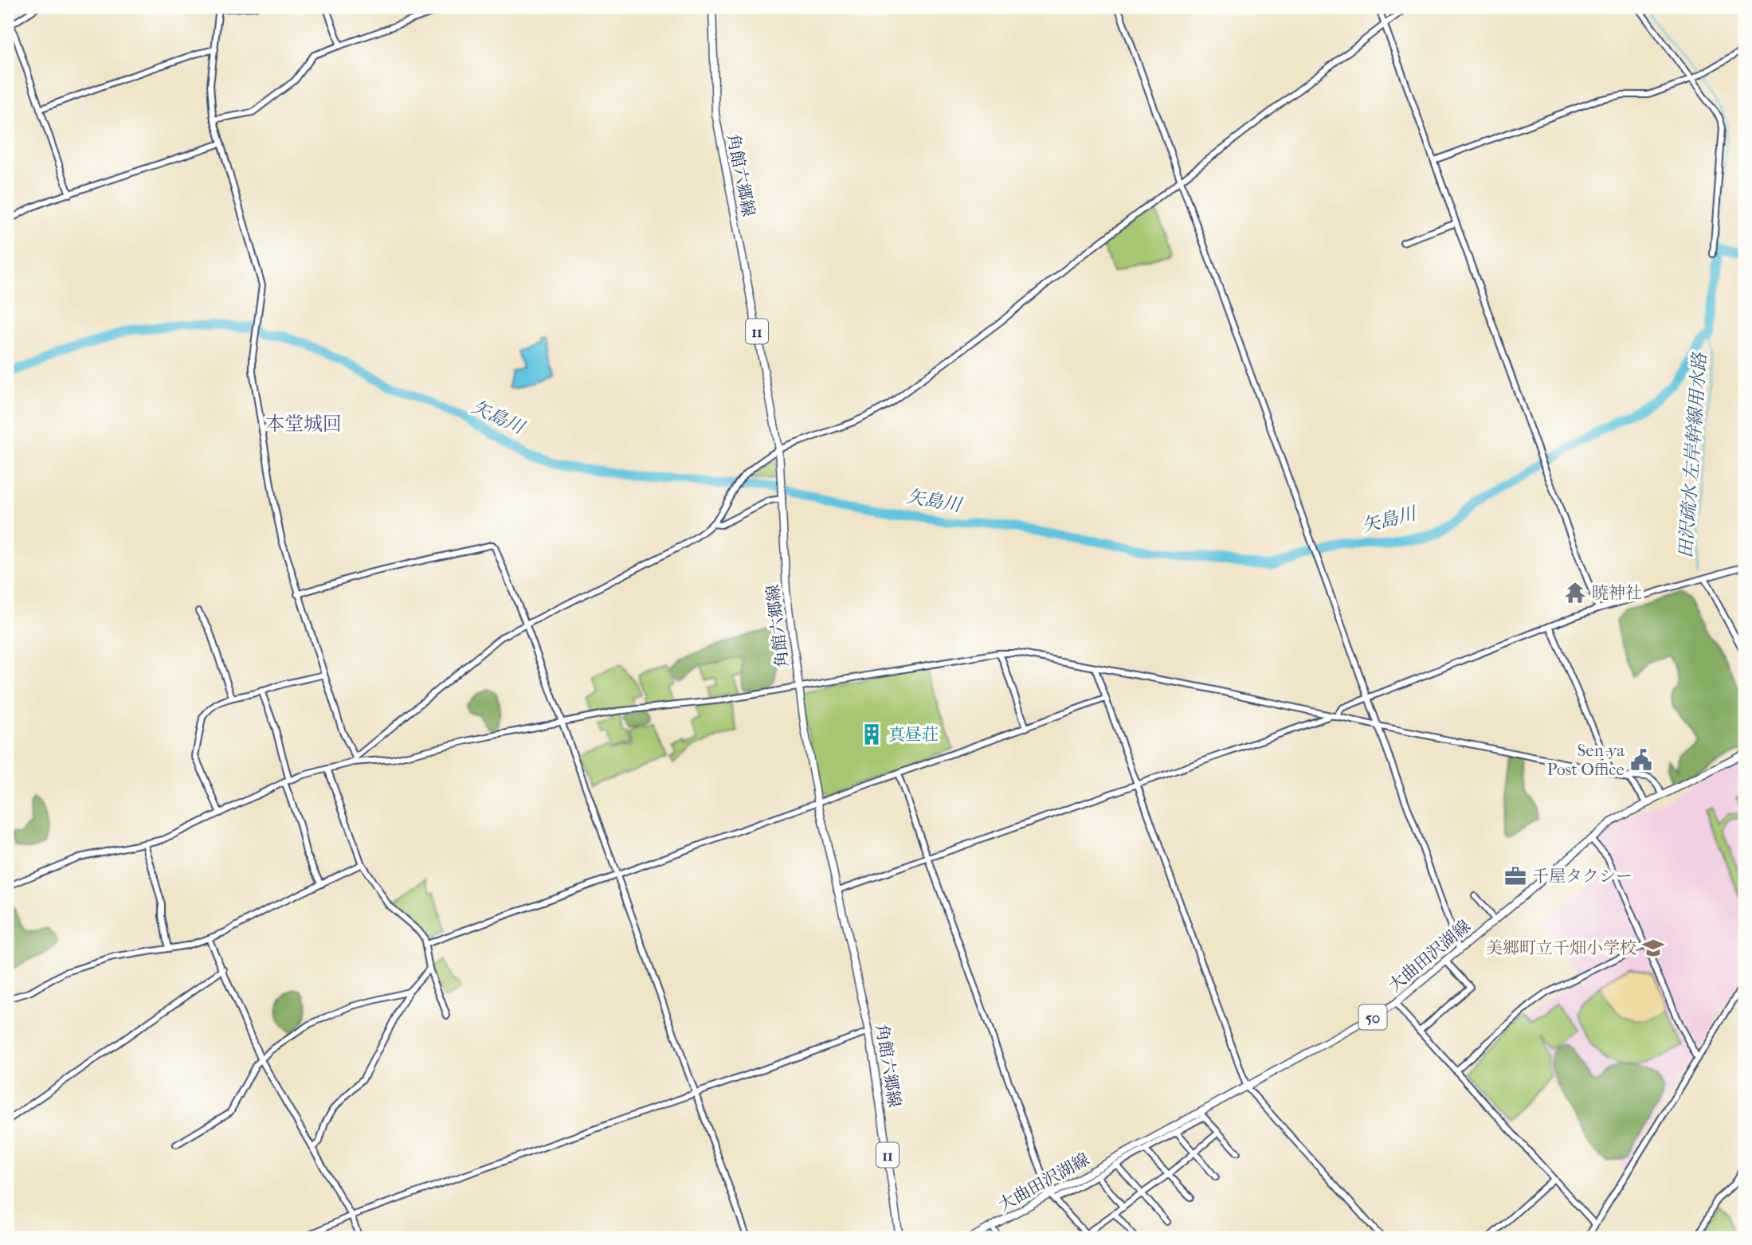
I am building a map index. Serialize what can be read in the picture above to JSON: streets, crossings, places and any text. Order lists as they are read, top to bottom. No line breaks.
{"streets":{"main road":["角館六郷線","11","大曲田沢湖線","50"]},"districts":["本堂城回"],"water":["矢島川","田沢疏水 左岸幹線用水路"],"places":{"temple":["暁神社"],"building":["真昼荘"],"public building":["Sen-ya Post Office"],"office":["千屋タクシー"],"school or university":["美郷町立千畑小学校"]}}
